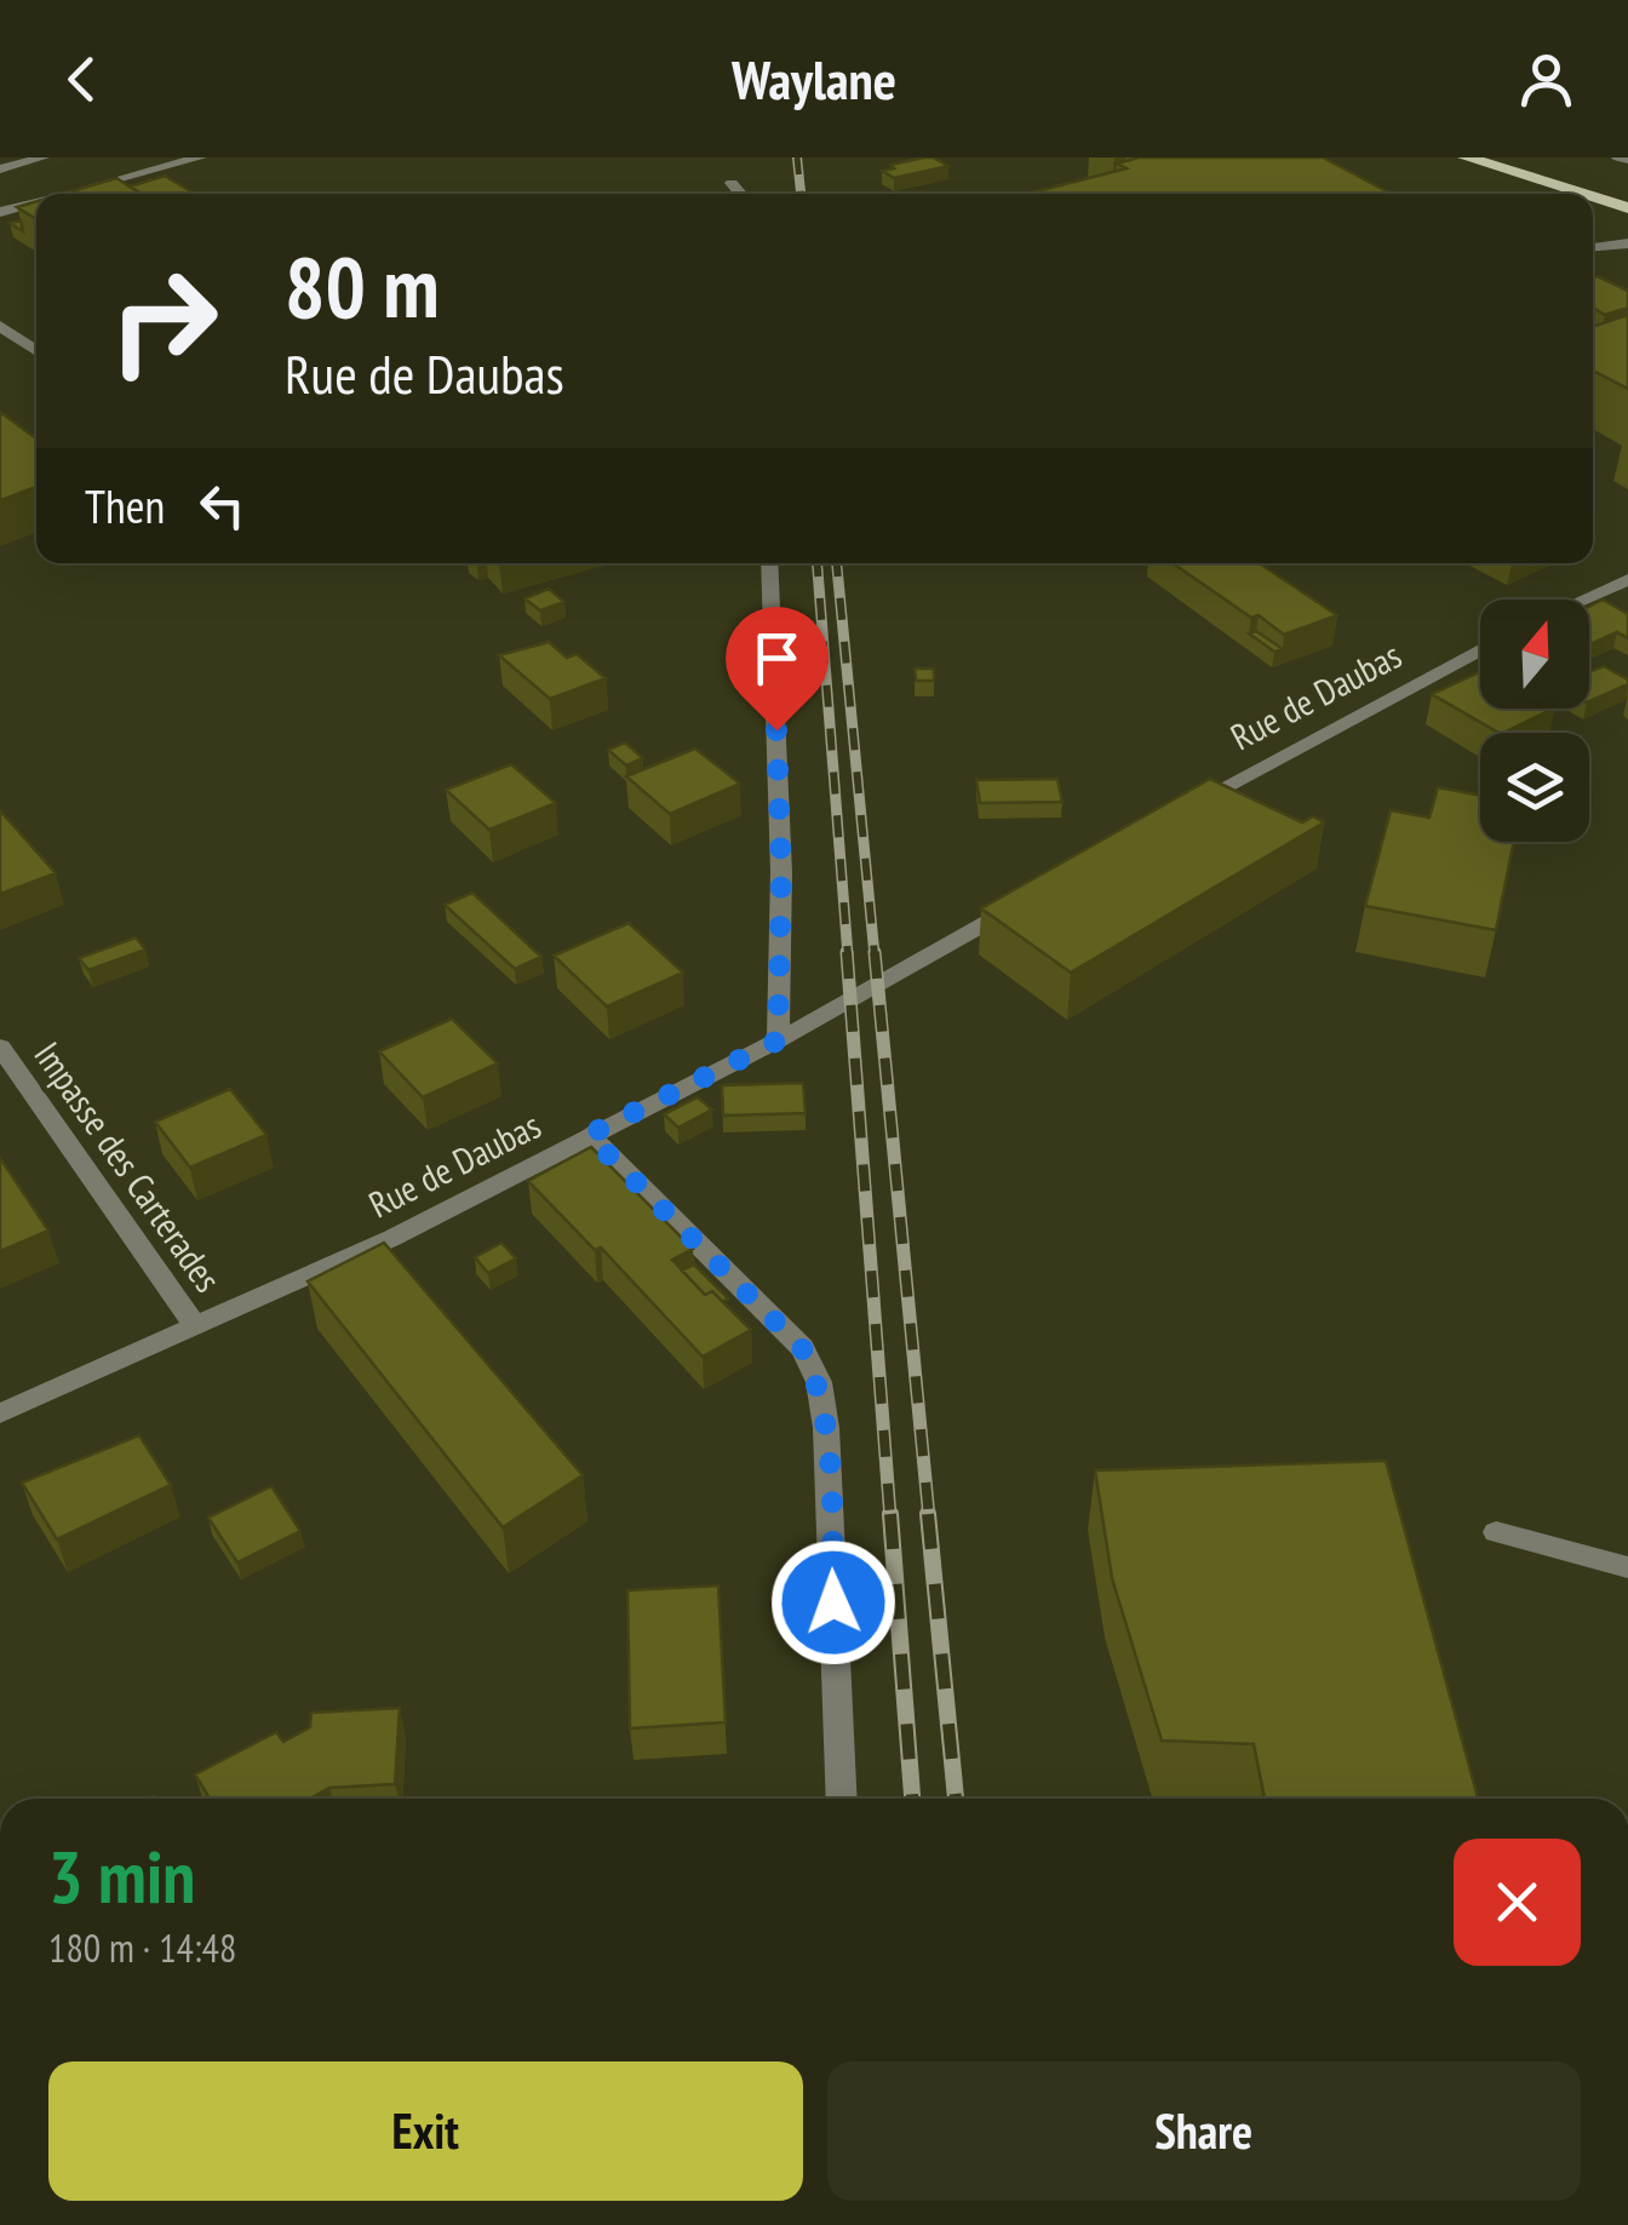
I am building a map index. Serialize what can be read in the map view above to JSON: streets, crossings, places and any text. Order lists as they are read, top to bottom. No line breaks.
{"streets":{"street":["Rue de Daubas","Impasse des Carterades"]},"crossings":[["Rue de Daubas","Impasse des Carterades"]],"north":"top","page":{"header":"Waylane","turn":["80 m","Rue de Daubas"],"then":"Then","heading":["3 min","180 m · 14:48"],"buttons":["Exit","Share"]}}
